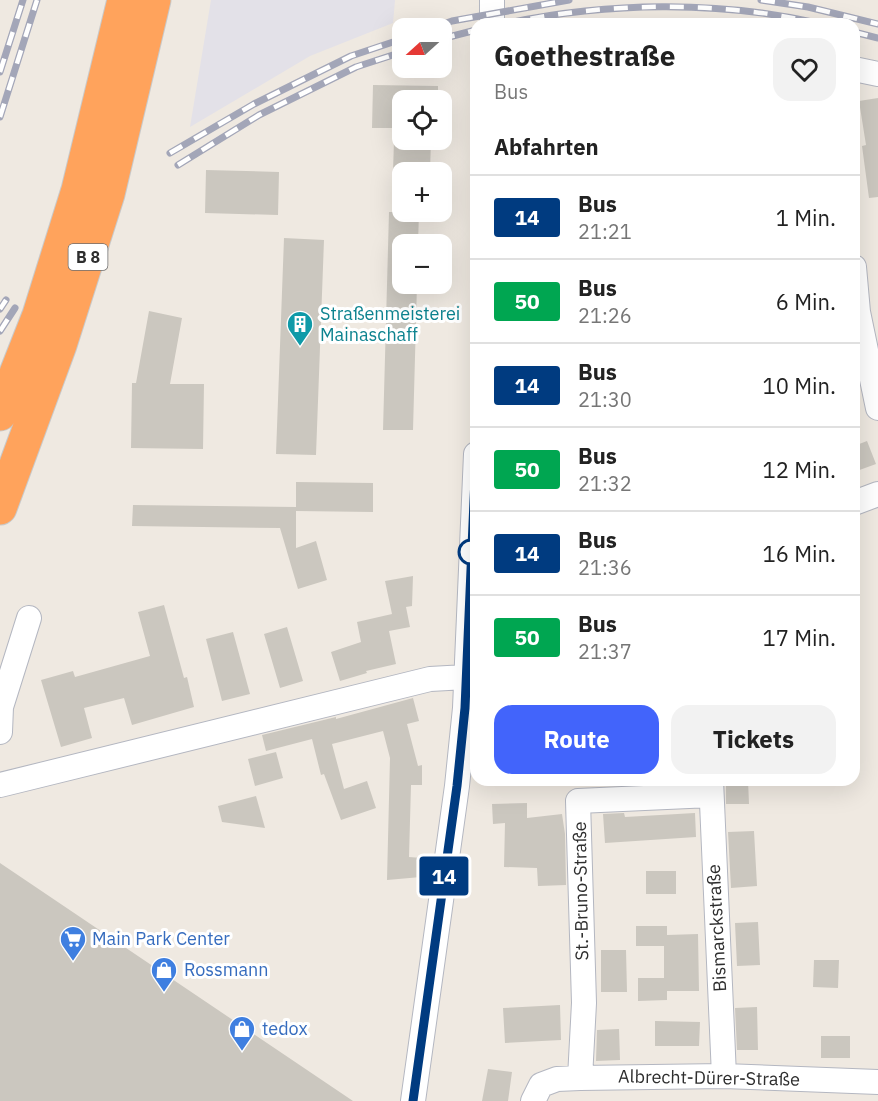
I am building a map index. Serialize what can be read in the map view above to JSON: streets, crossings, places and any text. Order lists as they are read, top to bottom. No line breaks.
{"streets":{"highway":["B 8"],"street":["St.-Bruno-Straße","Bismarckstraße","Albrecht-Dürer-Straße"]},"crossings":[["St.-Bruno-Straße","Bismarckstraße"],["St.-Bruno-Straße","Albrecht-Dürer-Straße"],["Bismarckstraße","Albrecht-Dürer-Straße"]],"places":{"building":["Straßenmeisterei Mainaschaff"],"supermarket":["Main Park Center"],"shop":["Rossmann","tedox"]},"lines":["bus line 14"],"north":"left","page":{"on_map":"14","map_buttons":["+","−"],"heading":[["Goethestraße","Bus"],"Abfahrten"],"list":[{"mark":"14","name":"Bus","note":"21:21","value":"1 Min."},{"mark":"50","name":"Bus","note":"21:26","value":"6 Min."},{"mark":"14","name":"Bus","note":"21:30","value":"10 Min."},{"mark":"50","name":"Bus","note":"21:32","value":"12 Min."},{"mark":"14","name":"Bus","note":"21:36","value":"16 Min."},{"mark":"50","name":"Bus","note":"21:37","value":"17 Min."}],"buttons":["Route","Tickets"]}}
